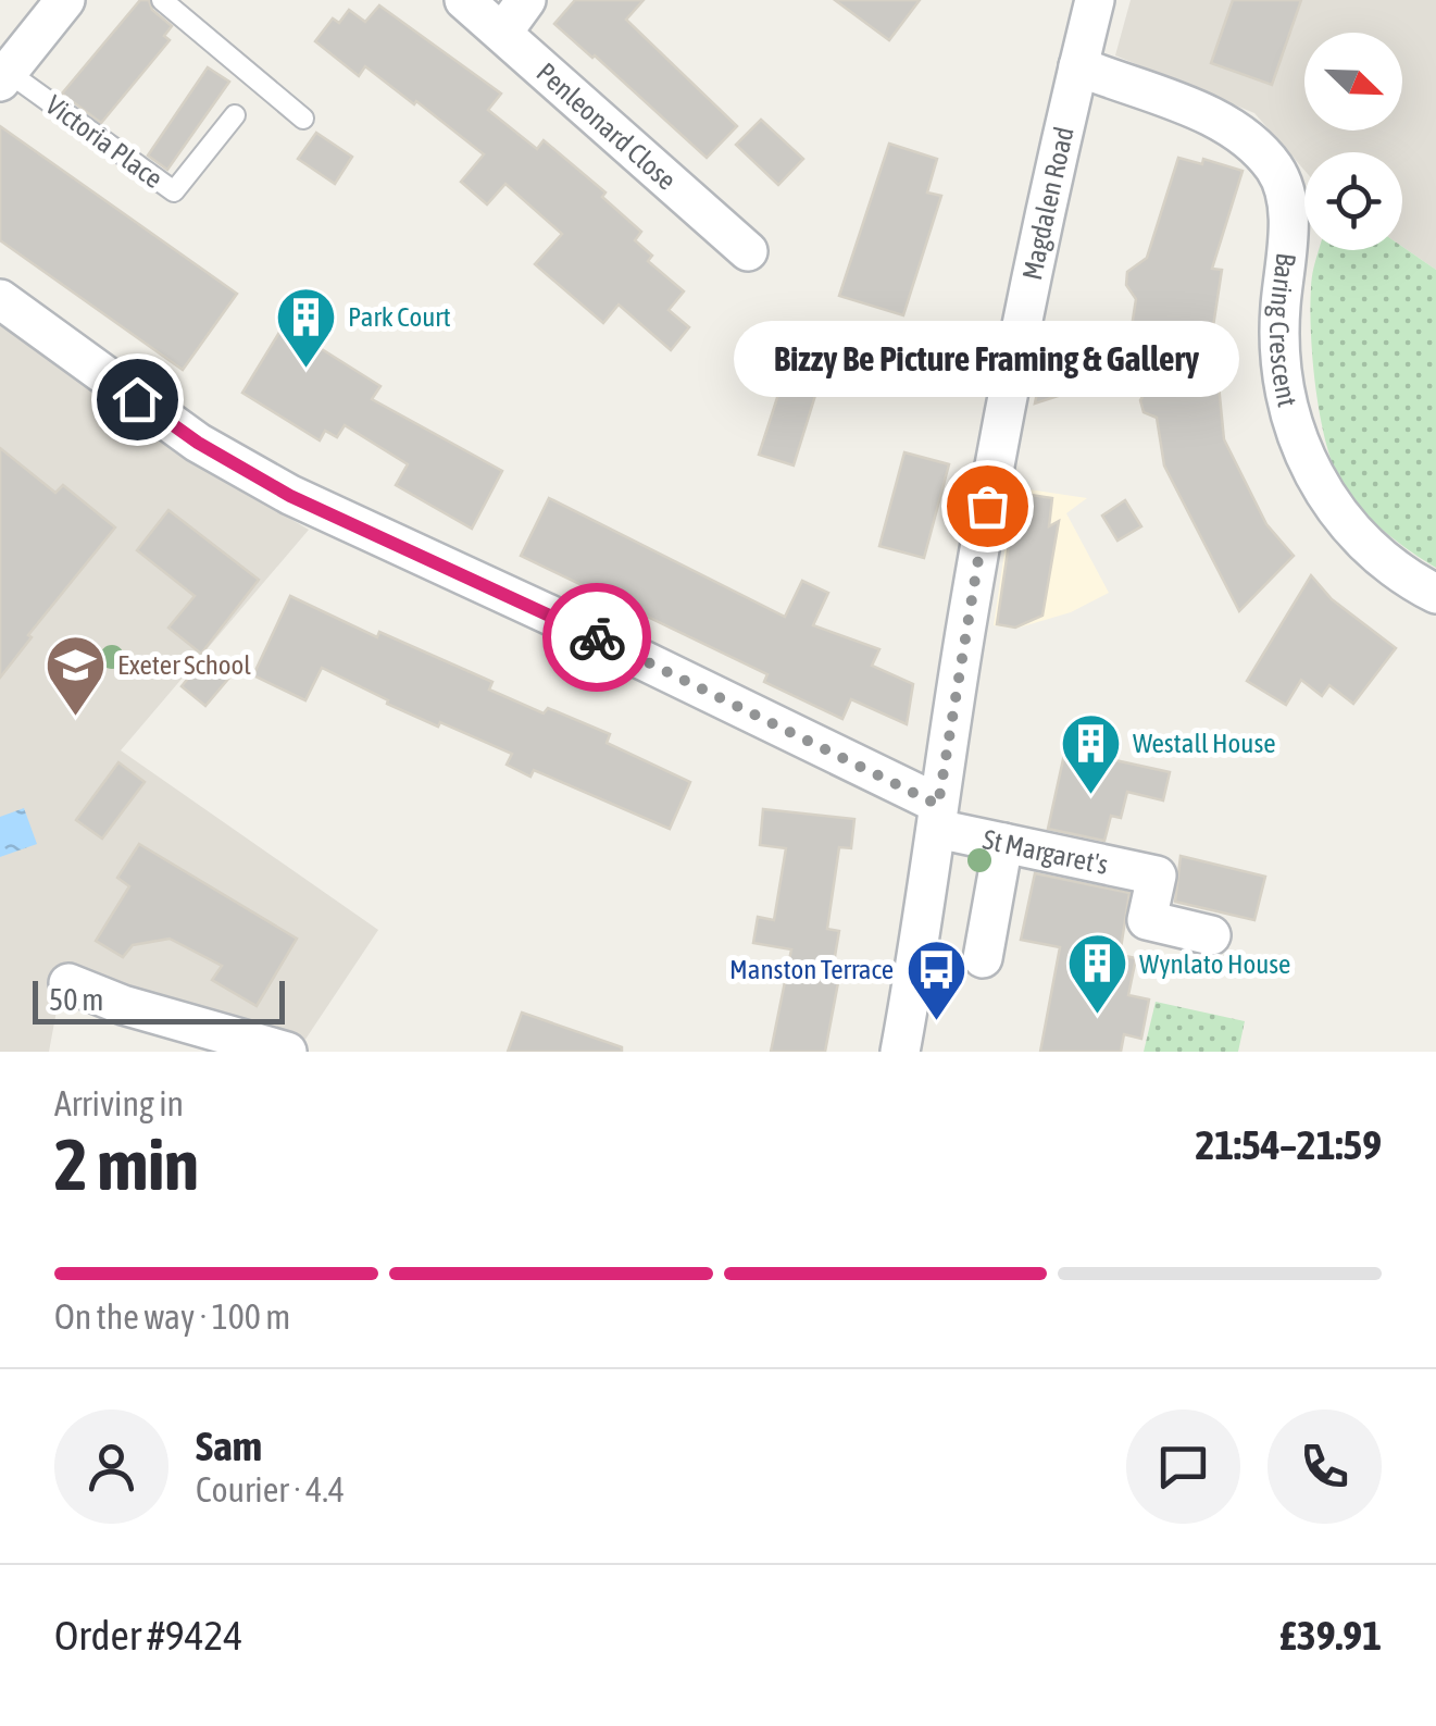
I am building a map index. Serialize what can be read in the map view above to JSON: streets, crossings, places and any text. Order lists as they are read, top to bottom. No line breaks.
{"streets":{"street":["Penleonard Close","Magdalen Road","Baring Crescent","St Margaret's"],"lane":["Victoria Place"]},"crossings":[["Magdalen Road","Baring Crescent"],["Magdalen Road","St Margaret's"]],"places":{"building":["Park Court","Westall House","Wynlato House"],"other":["Bizzy Be Picture Framing & Gallery"],"school or university":["Exeter School"],"bus stop":["Manston Terrace"]},"scale_bar":"50 m","north":"bottom right","page":{"bubble":"Bizzy Be Picture Framing & Gallery","scale":"50 m","heading":["2 min","Arriving in","21:54–21:59"],"panel":["Sam","Courier · 4.4","Order #9424","£39.91"],"bar":"On the way · 100 m"}}
